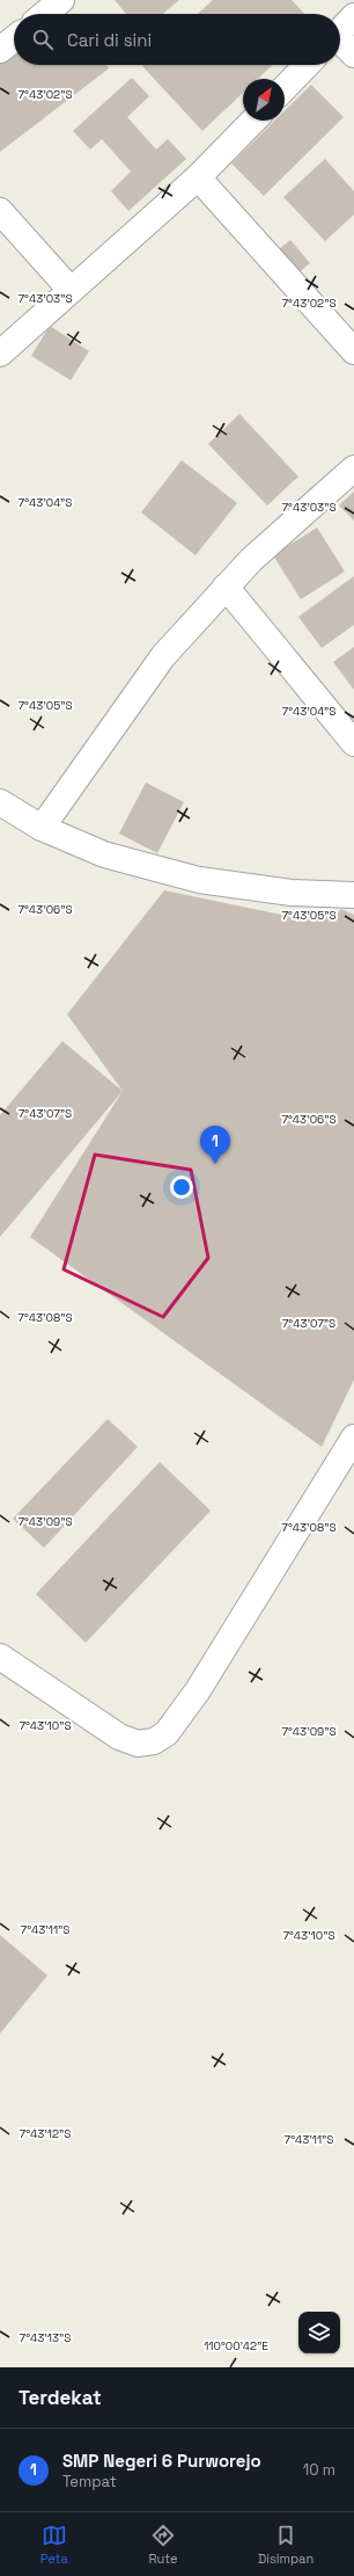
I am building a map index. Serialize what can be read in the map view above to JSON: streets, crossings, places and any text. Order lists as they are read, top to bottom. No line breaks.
{"north":"top right","page":{"search":"Cari di sini","pins":"1","heading":"Terdekat","list":[{"mark":"1","name":"SMP Negeri 6 Purworejo","note":"Tempat","value":"10 m"}],"nav":["Peta","Rute","Disimpan"]},"coordinates":["7°43'02\"S","7°43'03\"S","7°43'04\"S","7°43'05\"S","7°43'06\"S","7°43'07\"S","7°43'08\"S","7°43'09\"S","7°43'10\"S","7°43'11\"S","7°43'12\"S","7°43'13\"S","110°00'42\"E"]}
